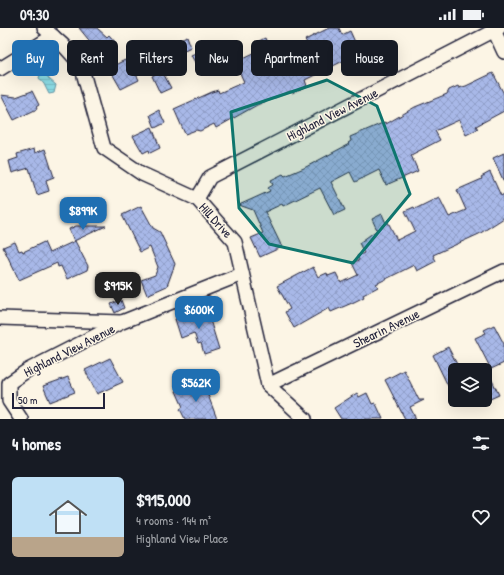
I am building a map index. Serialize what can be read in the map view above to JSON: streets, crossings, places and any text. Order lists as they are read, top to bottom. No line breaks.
{"streets":{"street":["Highland View Avenue","Hill Drive","Shearin Avenue"]},"crossings":[["Highland View Avenue","Hill Drive"],["Hill Drive","Shearin Avenue"]],"scale_bar":"50 m","page":{"status":"09:30","chip":["Buy","Rent","Filters","New","Apartment","House"],"price":["$899K","$915K","$600K","$562K"],"scale":"50 m","heading":"4 homes","list":[{"name":"$915,000","note":"4 rooms · 144 m² · Highland View Place"}]}}
